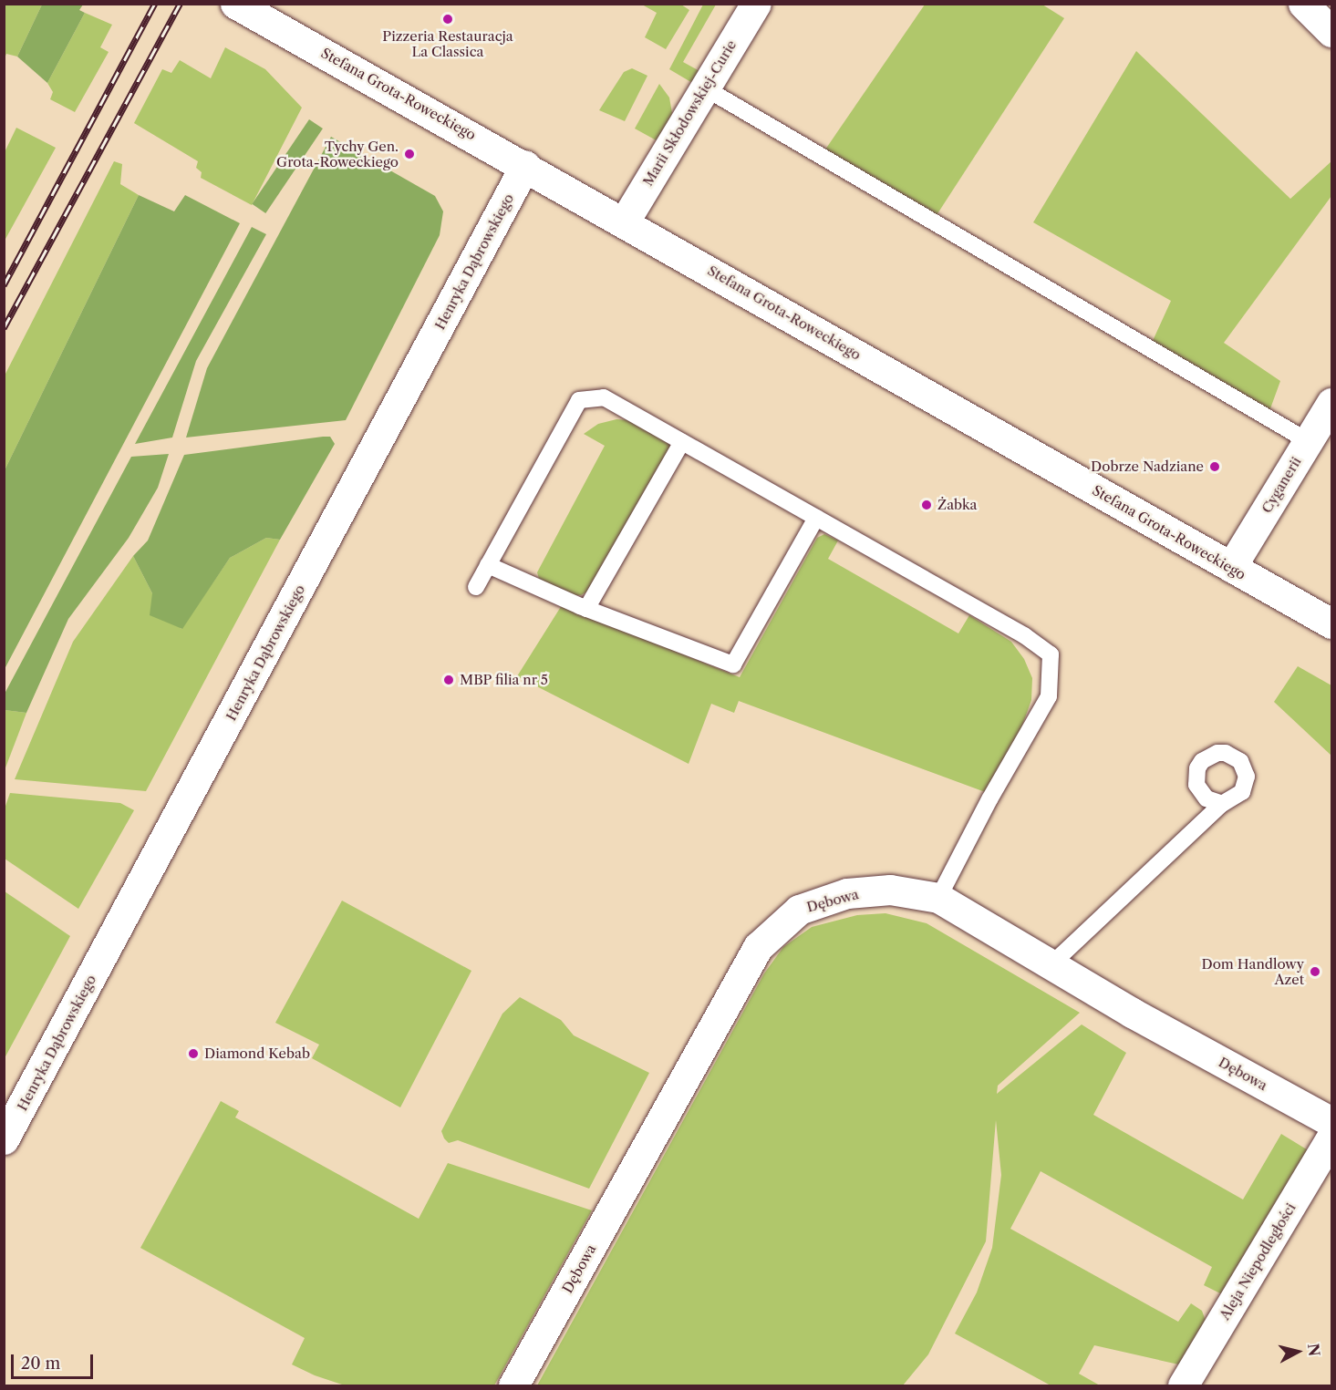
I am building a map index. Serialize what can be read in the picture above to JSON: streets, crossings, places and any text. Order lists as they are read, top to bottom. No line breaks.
{"streets":{"street":["Stefana Grota-Roweckiego","Marii Skłodowskiej-Curie","Henryka Dąbrowskiego","Cyganerii","Dębowa","Aleja Niepodległości"]},"crossings":[["Stefana Grota-Roweckiego","Marii Skłodowskiej-Curie"],["Stefana Grota-Roweckiego","Henryka Dąbrowskiego"],["Stefana Grota-Roweckiego","Cyganerii"]],"places":["Pizzeria Restauracja La Classica","Tychy Gen. Grota-Roweckiego","Dobrze Nadziane","Żabka","MBP filia nr 5","Dom Handlowy Azet","Diamond Kebab"],"scale_bar":"20 m","north":"right"}
